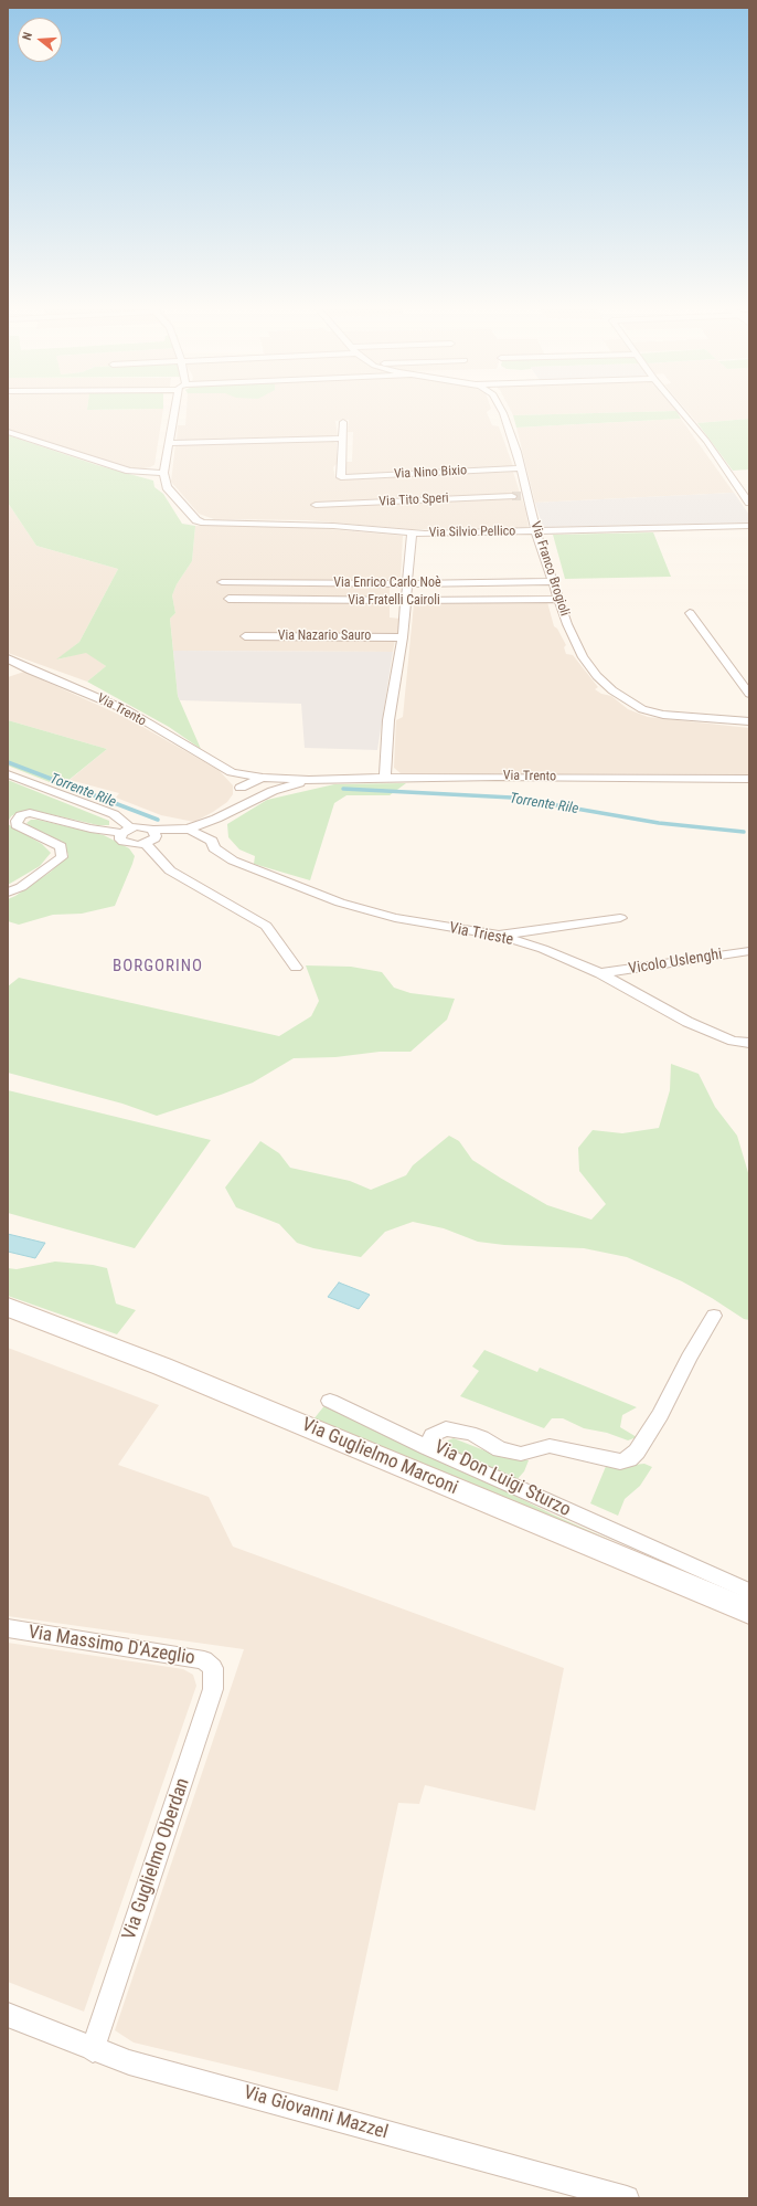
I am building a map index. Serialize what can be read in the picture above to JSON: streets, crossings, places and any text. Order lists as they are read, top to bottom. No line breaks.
{"streets":{"street":["Via Nino Bixio","Via Tito Speri","Via Silvio Pellico","Via Franco Brogioli","Via Enrico Carlo Noè","Via Fratelli Cairoli","Via Nazario Sauro","Via Trento","Via Trieste","Vicolo Uslenghi","Via Guglielmo Marconi","Via Don Luigi Sturzo","Via Massimo D'Azeglio","Via Guglielmo Oberdan","Via Giovanni Mazzel"]},"crossings":[["Via Nino Bixio","Via Franco Brogioli"],["Via Silvio Pellico","Via Franco Brogioli"],["Via Franco Brogioli","Via Enrico Carlo Noè"],["Via Franco Brogioli","Via Fratelli Cairoli"],["Via Trento","Via Trieste"],["Via Trieste","Vicolo Uslenghi"],["Via Massimo D'Azeglio","Via Guglielmo Oberdan"],["Via Guglielmo Oberdan","Via Giovanni Mazzel"]],"districts":["BORGORINO"],"water":["Torrente Rile"],"north":"left"}
